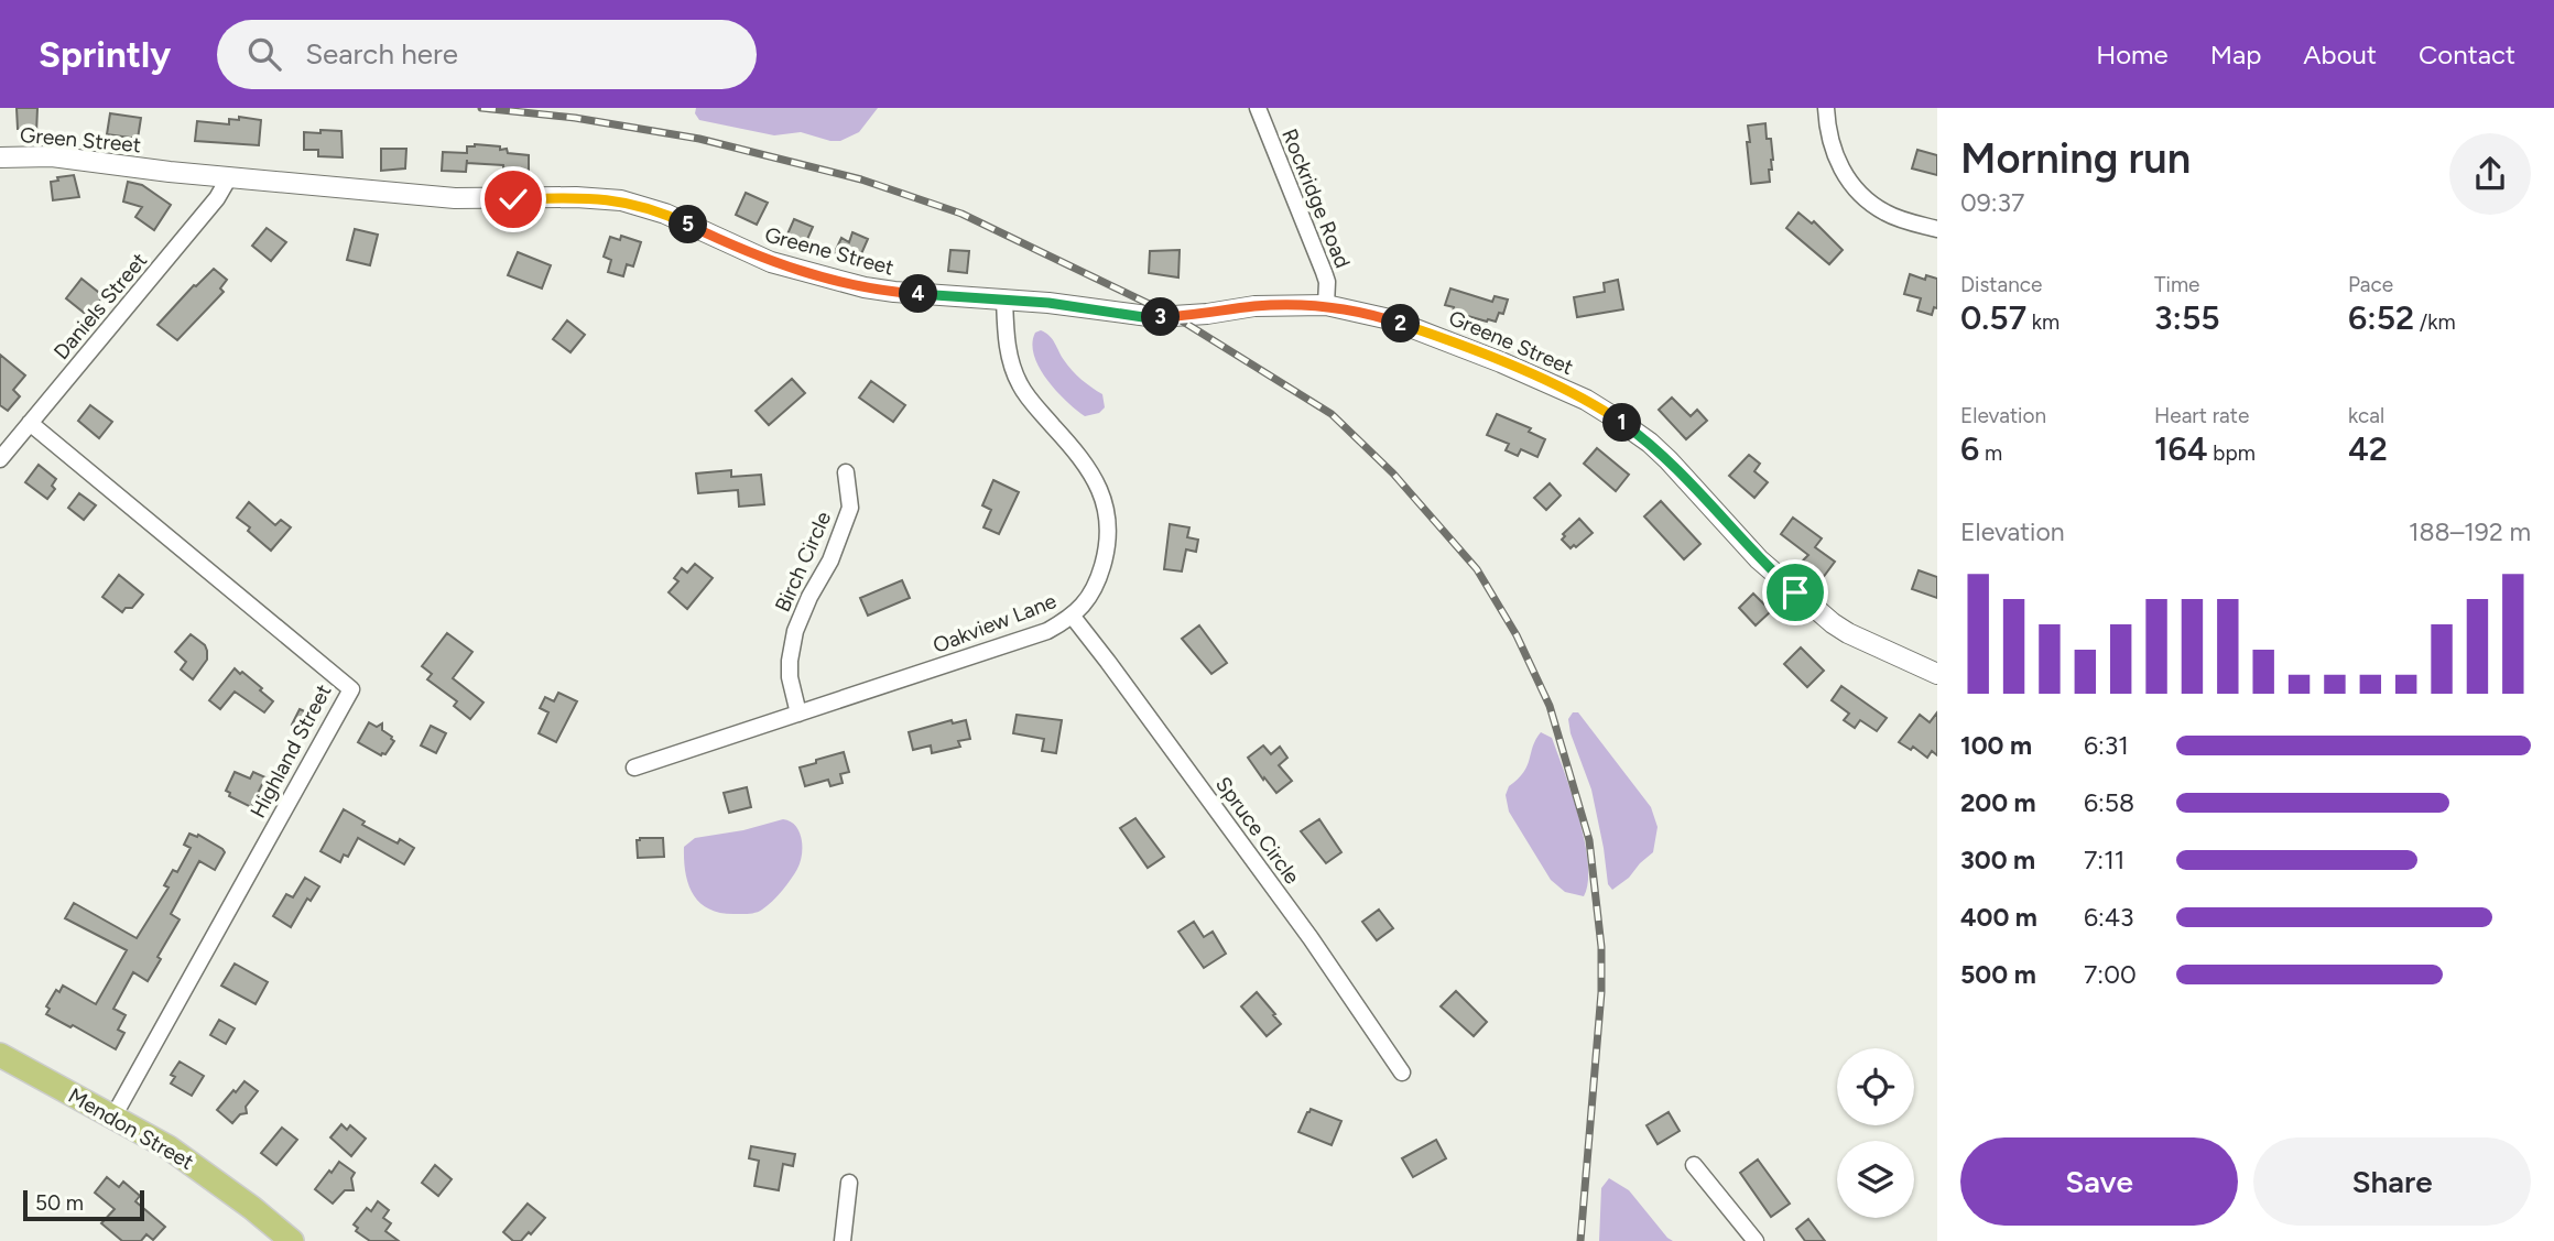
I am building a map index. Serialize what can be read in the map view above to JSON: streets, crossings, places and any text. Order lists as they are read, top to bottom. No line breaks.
{"streets":{"main road":["Mendon Street"],"street":["Green Street","Rockridge Road","Greene Street","Daniels Street","Birch Circle","Oakview Lane","Highland Street","Spruce Circle"]},"crossings":[["Green Street","Greene Street"],["Rockridge Road","Greene Street"],["Greene Street","Daniels Street"],["Greene Street","Oakview Lane"],["Daniels Street","Highland Street"],["Birch Circle","Oakview Lane"],["Oakview Lane","Spruce Circle"],["Highland Street","Mendon Street"]],"scale_bar":"50 m","page":{"header":"Sprintly","search":"Search here","nav":["Home","Map","About","Contact"],"heading":["Morning run","09:37"],"pins":["5","4","3","2","1"],"stats":[["Distance","0.57 km"],["Time","3:55"],["Pace","6:52 /km"],["Elevation","6 m"],["Heart rate","164 bpm"],["kcal","42"]],"chart":["Elevation","188–192 m"],"list":[{"name":"100 m","note":"6:31"},{"name":"200 m","note":"6:58"},{"name":"300 m","note":"7:11"},{"name":"400 m","note":"6:43"},{"name":"500 m","note":"7:00"}],"buttons":["Save","Share"],"scale":"50 m"}}
